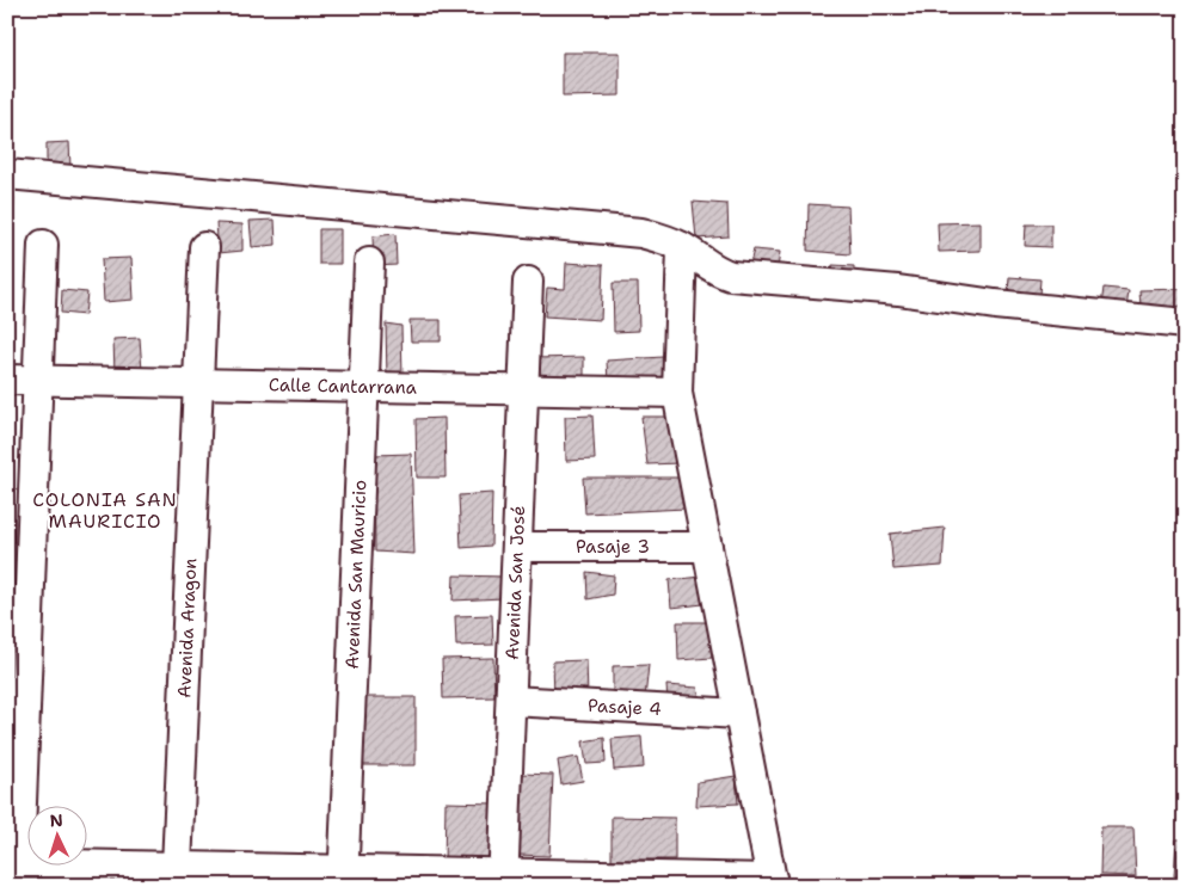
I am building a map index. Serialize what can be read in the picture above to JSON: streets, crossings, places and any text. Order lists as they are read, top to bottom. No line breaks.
{"streets":{"street":["Calle Cantarrana","Pasaje 3","Avenida San Mauricio","Avenida San José","Avenida Aragon","Pasaje 4"]},"crossings":[["Calle Cantarrana","Avenida San Mauricio"],["Calle Cantarrana","Avenida San José"],["Calle Cantarrana","Avenida Aragon"],["Pasaje 3","Avenida San José"],["Avenida San José","Pasaje 4"]],"districts":["COLONIA SAN MAURICIO"],"north":"top"}
